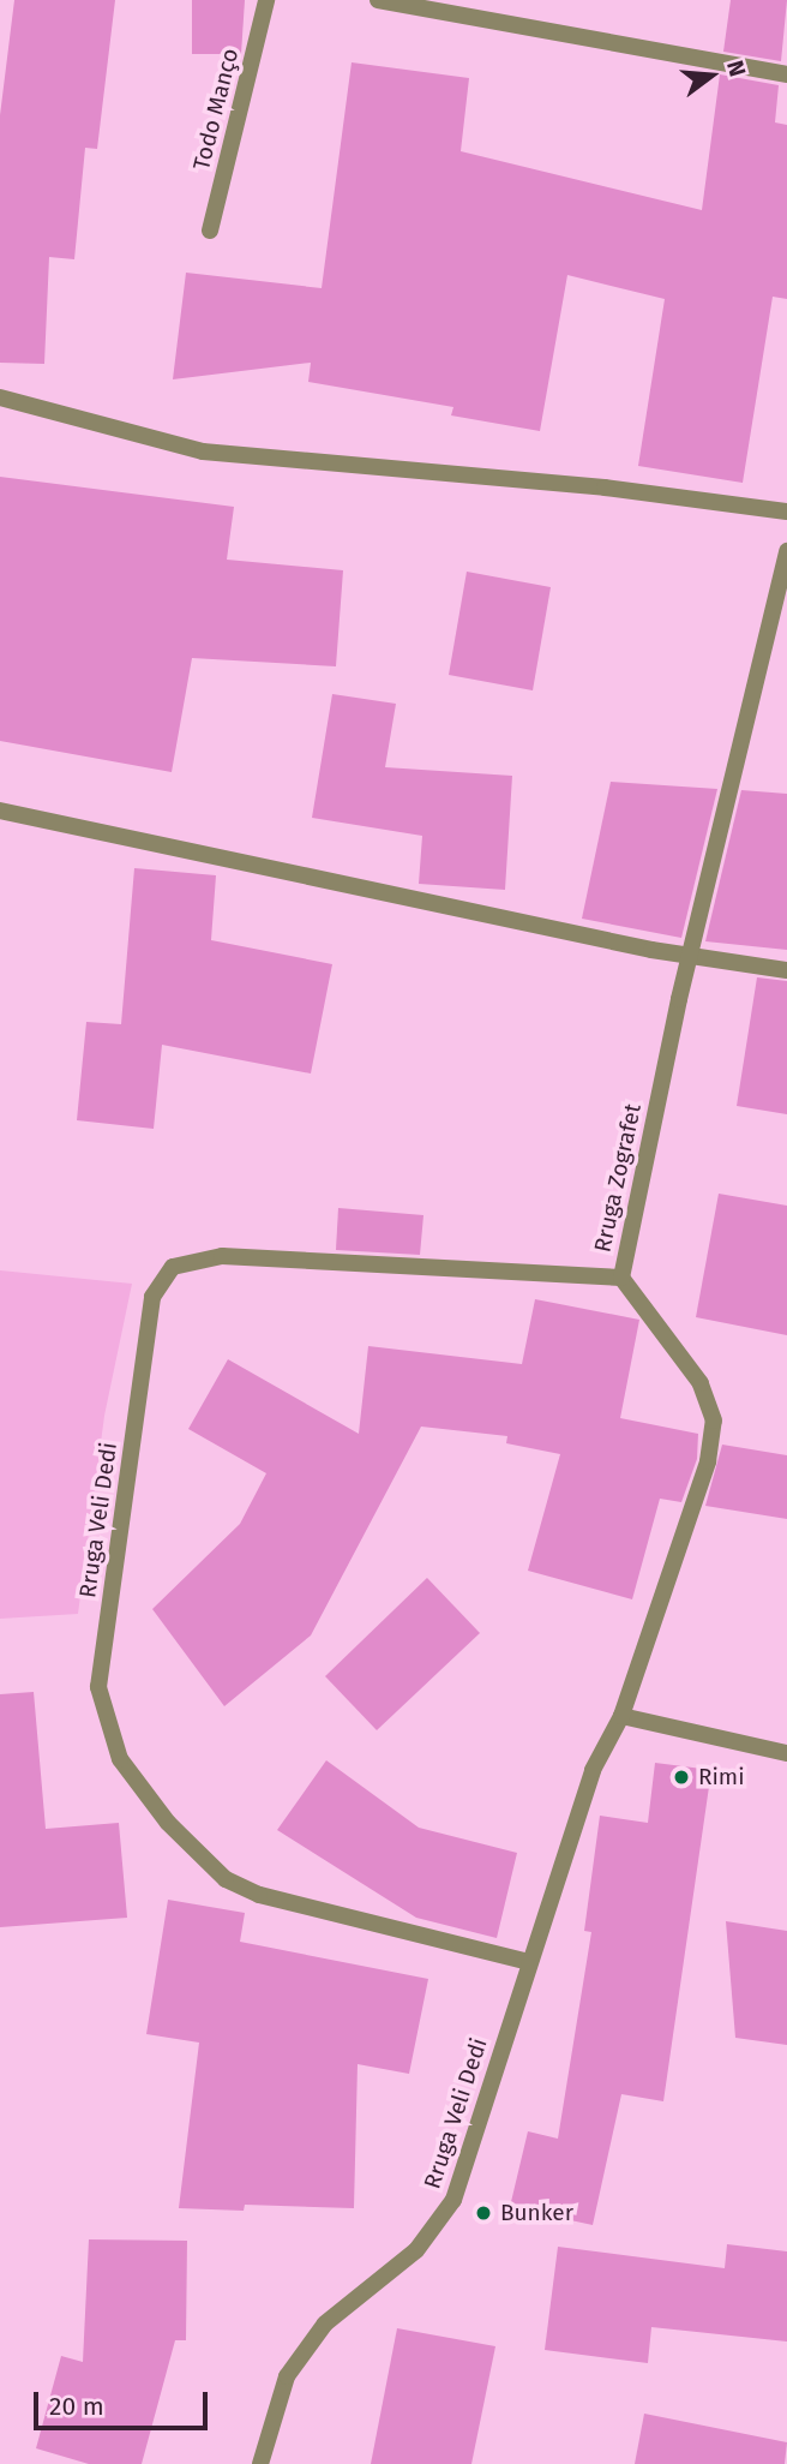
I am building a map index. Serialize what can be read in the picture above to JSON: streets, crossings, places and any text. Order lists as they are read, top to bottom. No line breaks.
{"streets":{"street":["Todo Manço","Rruga Zografet","Rruga Veli Dedi"]},"crossings":[["Rruga Zografet","Rruga Veli Dedi"]],"places":["Rimi","Bunker"],"scale_bar":"20 m","north":"right"}
